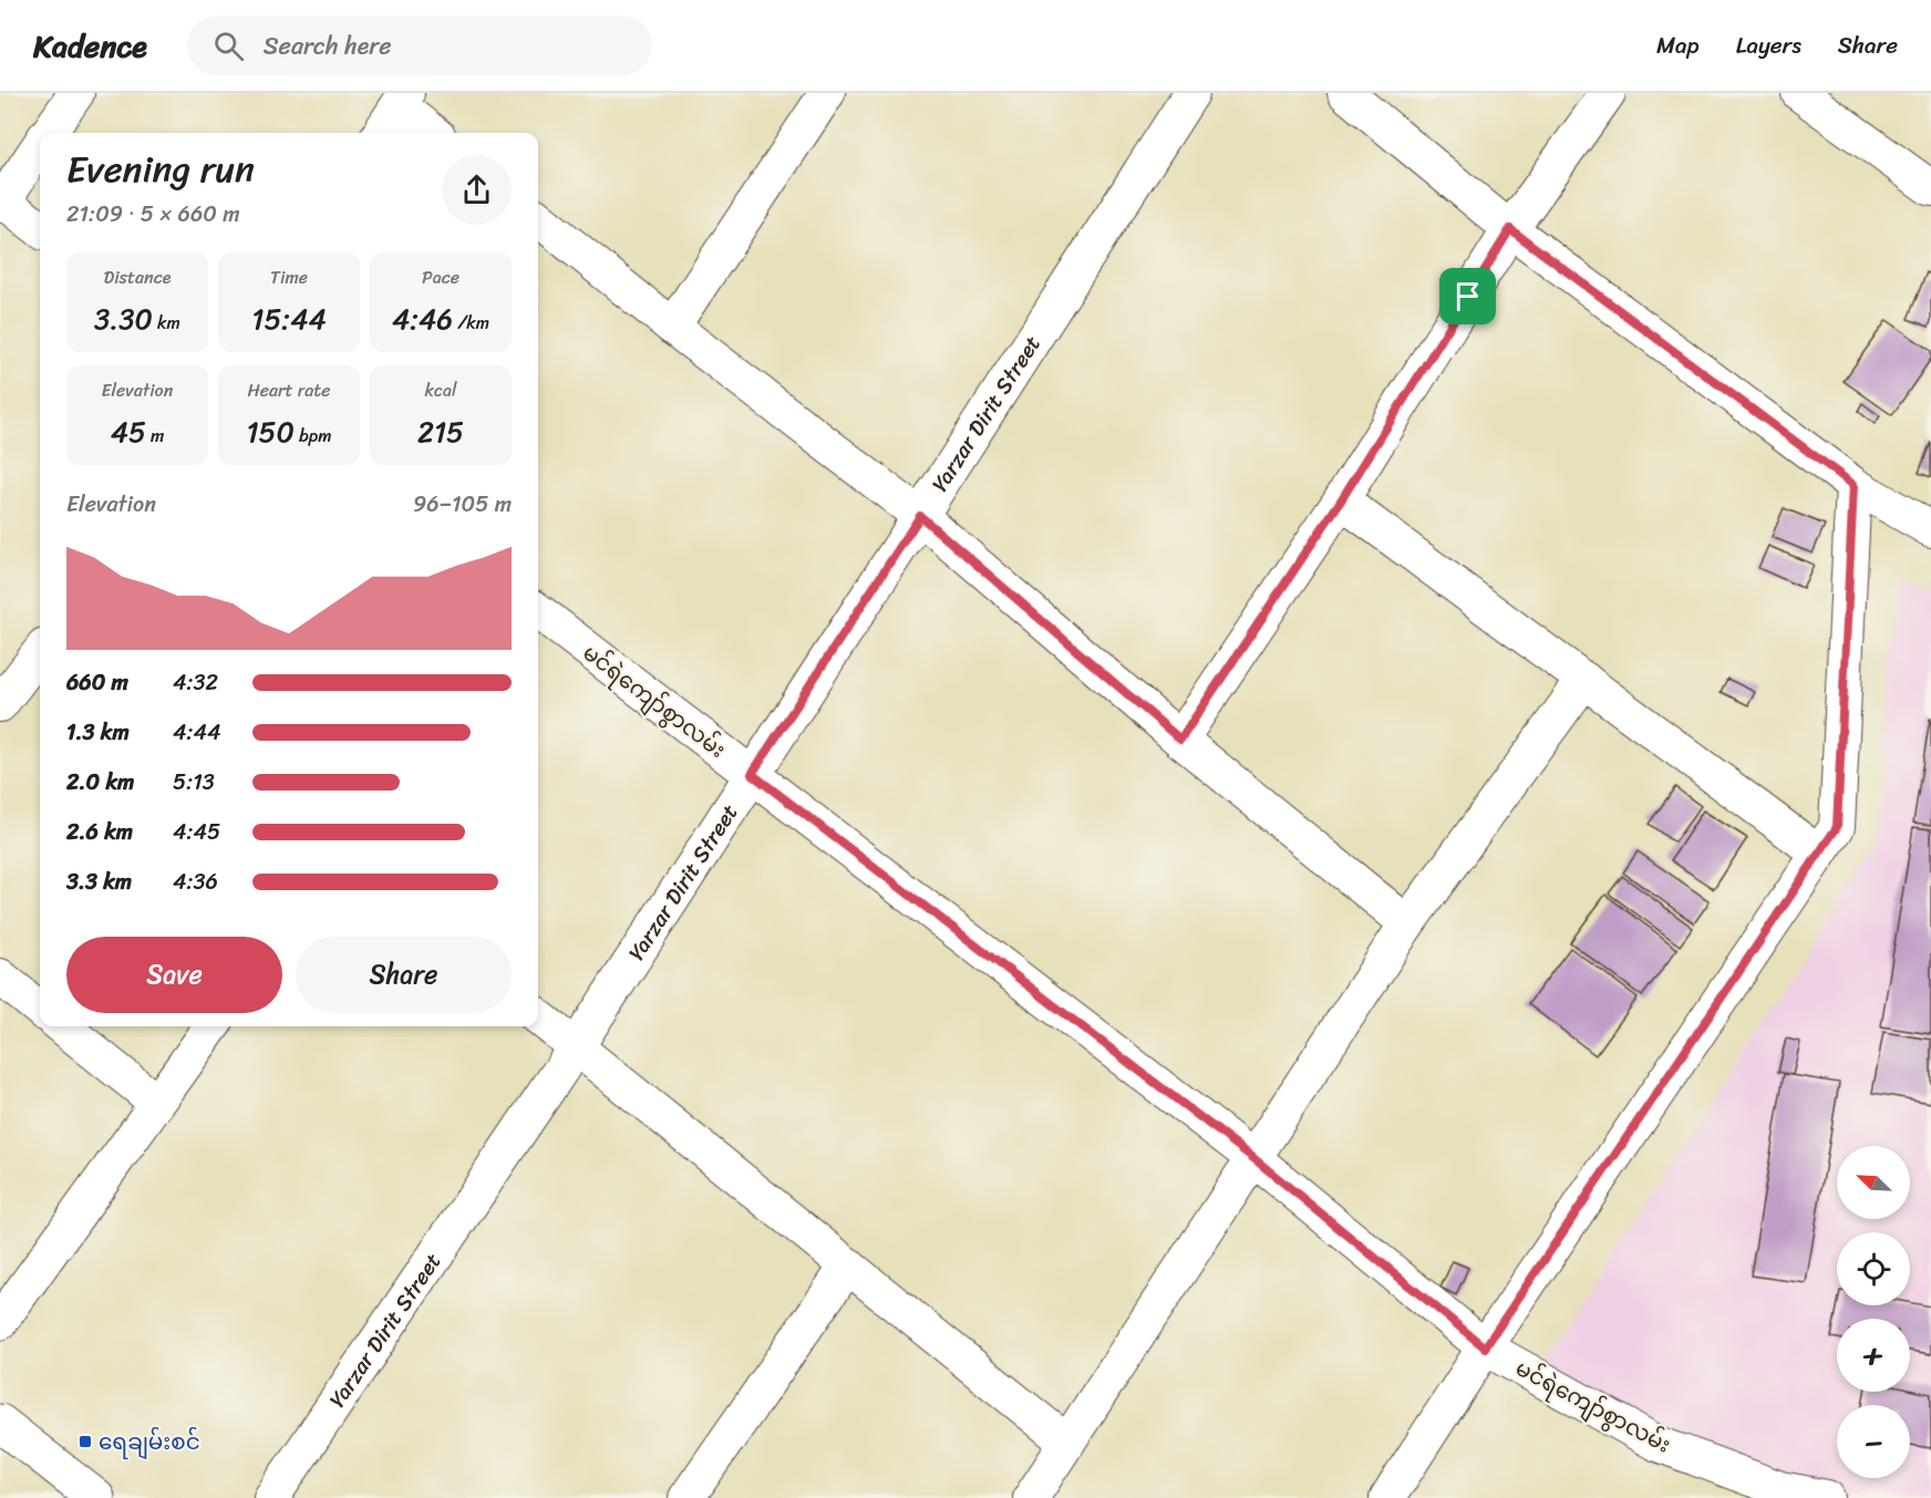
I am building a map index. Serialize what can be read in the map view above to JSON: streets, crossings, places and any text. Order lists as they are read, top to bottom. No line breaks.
{"streets":{"street":["Yarzar Dirit Street","မင်ရဲကျော်စွာလမ်း"]},"crossings":[["Yarzar Dirit Street","မင်ရဲကျော်စွာလမ်း"]],"places":{"transit":["ရေချမ်းစင်"]},"north":"top left","page":{"header":"Kadence","search":"Search here","nav":["Map","Layers","Share"],"heading":["Evening run","21:09 · 5 × 660 m"],"stats":[["Distance","3.30 km"],["Time","15:44"],["Pace","4:46 /km"],["Elevation","45 m"],["Heart rate","150 bpm"],["kcal","215"]],"chart":["Elevation","96–105 m"],"list":[{"name":"660 m","note":"4:32"},{"name":"1.3 km","note":"4:44"},{"name":"2.0 km","note":"5:13"},{"name":"2.6 km","note":"4:45"},{"name":"3.3 km","note":"4:36"}],"buttons":["Save","Share"],"map_buttons":["+","−"]}}
